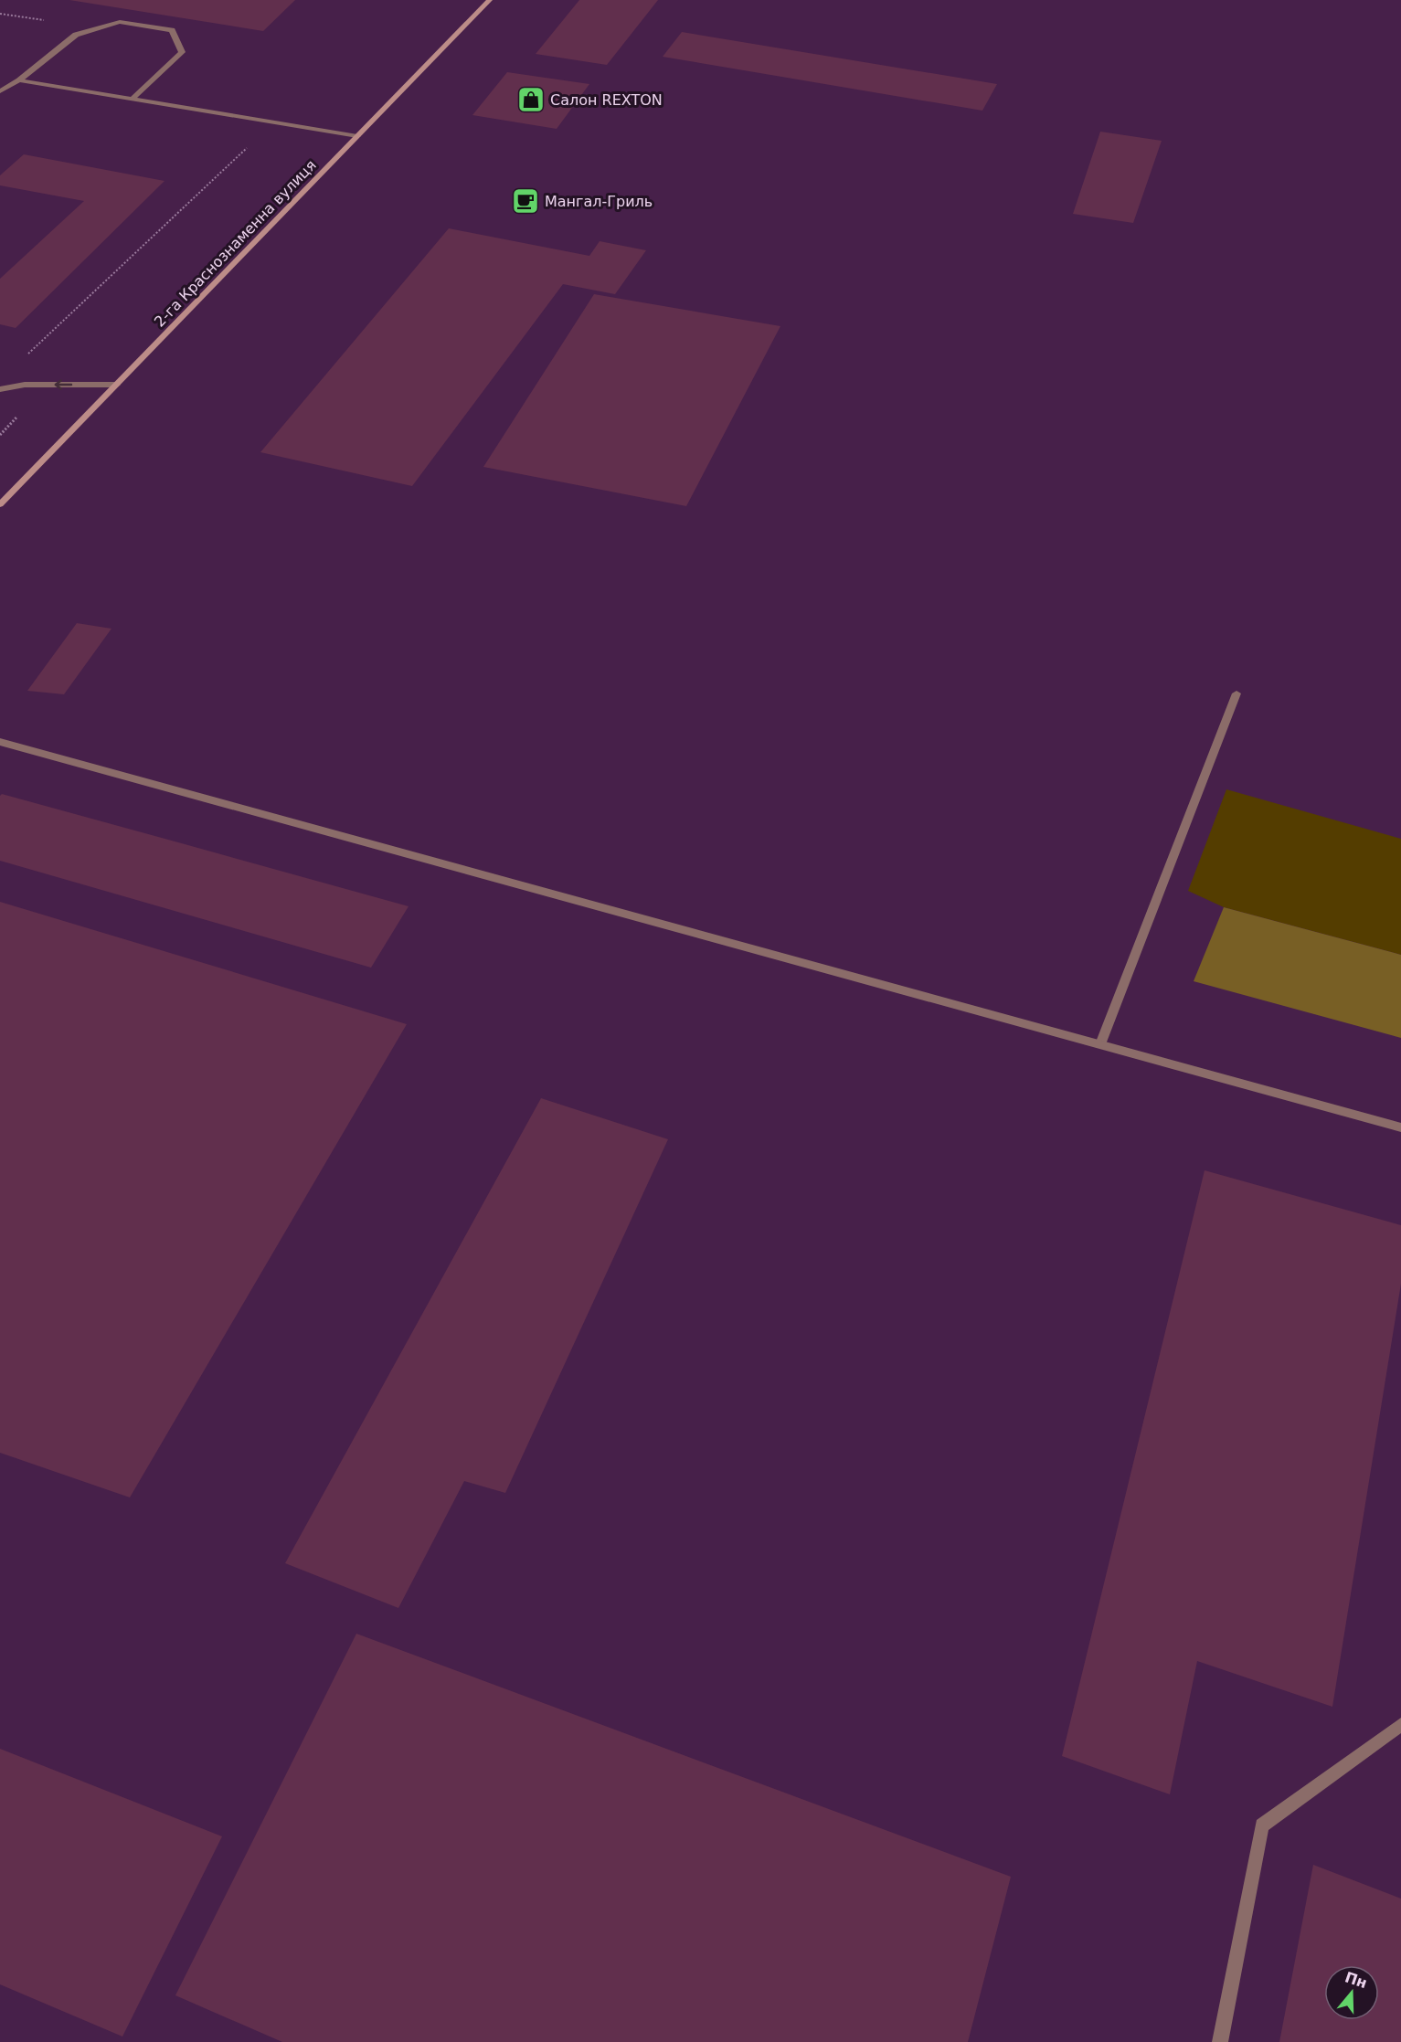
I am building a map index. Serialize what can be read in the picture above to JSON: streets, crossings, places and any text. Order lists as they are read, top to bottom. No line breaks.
{"streets":{"street":["2-га Краснознаменна вулиця"]},"places":{"shop":["Салон REXTON"],"cafe":["Мангал-Гриль"]},"north":"top"}
